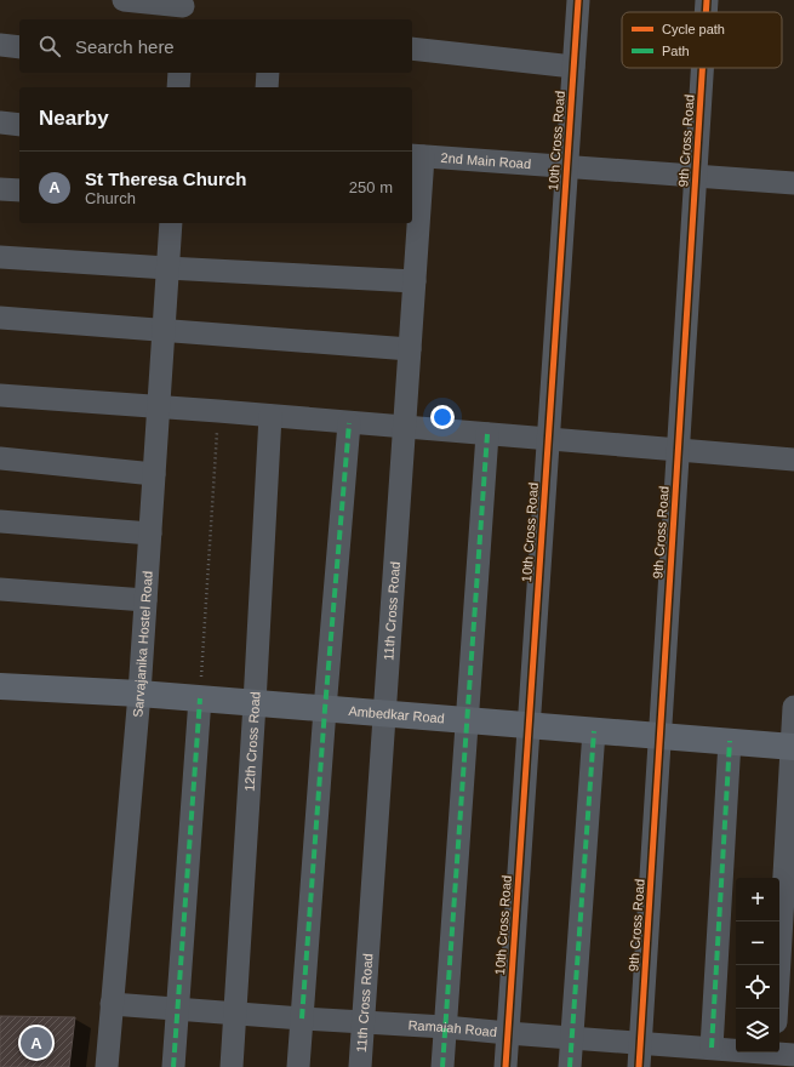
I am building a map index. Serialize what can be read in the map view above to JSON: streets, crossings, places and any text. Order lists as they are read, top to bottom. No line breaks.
{"streets":{"street":["10th Cross Road","9th Cross Road","2nd Main Road","11th Cross Road","Sarvajanika Hostel Road","Ambedkar Road","12th Cross Road","Ramaiah Road"]},"crossings":[["10th Cross Road","2nd Main Road"],["10th Cross Road","Ambedkar Road"],["10th Cross Road","Ramaiah Road"],["9th Cross Road","2nd Main Road"],["9th Cross Road","Ambedkar Road"],["9th Cross Road","Ramaiah Road"],["2nd Main Road","11th Cross Road"],["11th Cross Road","Ambedkar Road"],["11th Cross Road","Ramaiah Road"],["Sarvajanika Hostel Road","Ambedkar Road"],["Sarvajanika Hostel Road","Ramaiah Road"],["Ambedkar Road","12th Cross Road"],["12th Cross Road","Ramaiah Road"]],"legend":["Cycle path","Path"],"page":{"search":"Search here","heading":"Nearby","list":[{"mark":"A","name":"St Theresa Church","note":"Church","value":"250 m"}],"map_buttons":["+","−"],"pins":"A"}}
